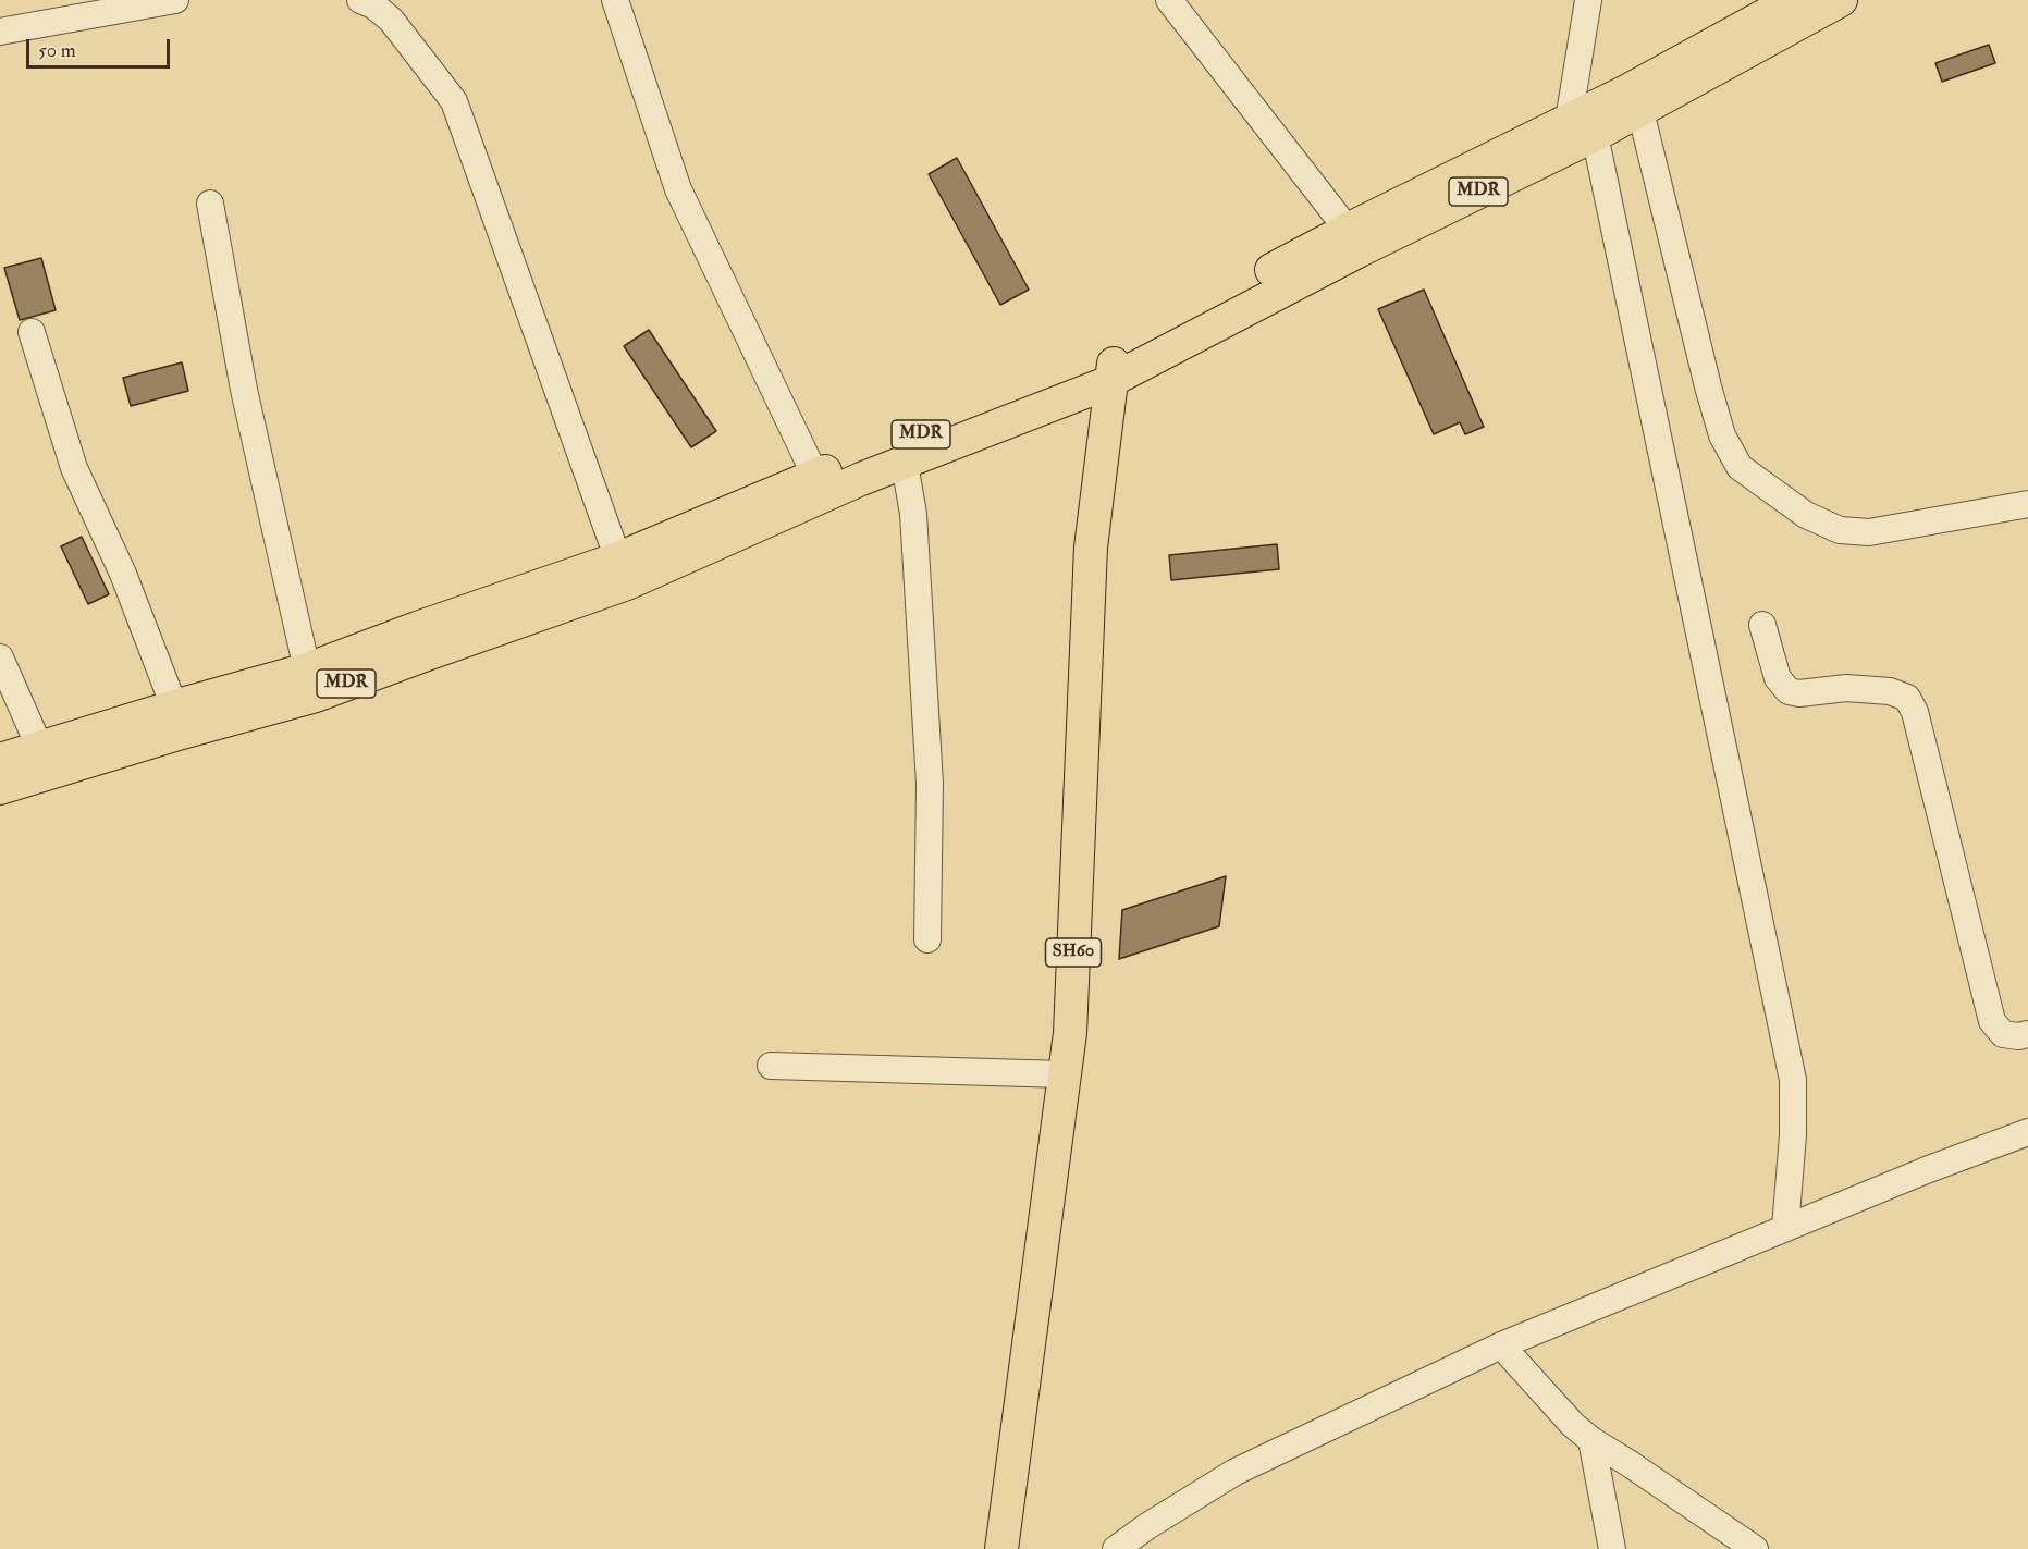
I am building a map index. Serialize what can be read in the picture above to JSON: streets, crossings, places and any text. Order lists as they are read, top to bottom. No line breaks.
{"streets":{"main road":["MDR","SH60"]},"crossings":[["MDR","SH60"]],"scale_bar":"50 m"}
